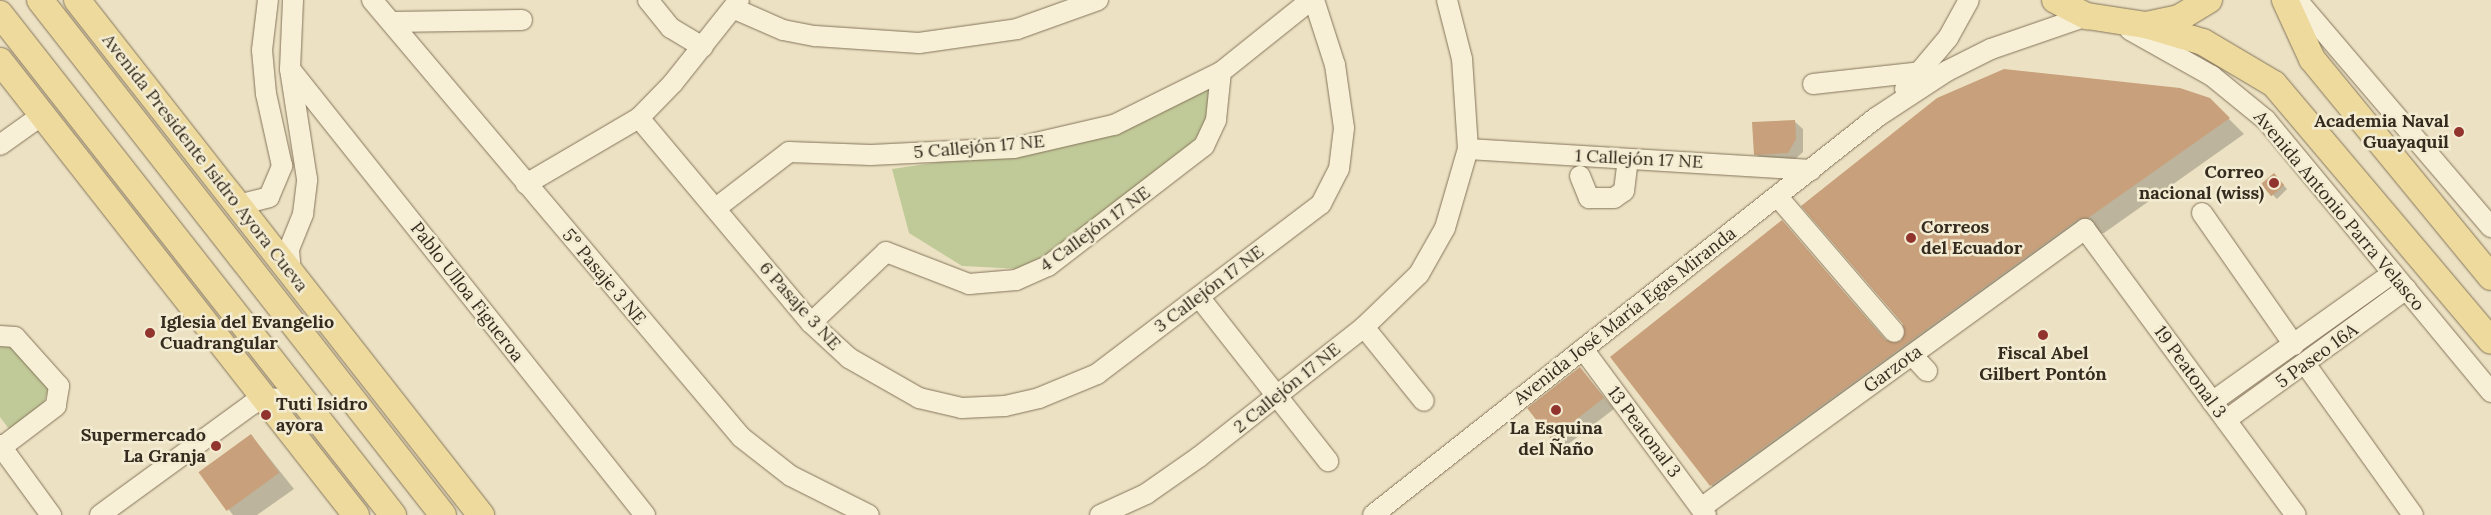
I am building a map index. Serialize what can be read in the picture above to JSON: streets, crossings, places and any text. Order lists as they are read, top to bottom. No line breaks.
{"streets":{"main road":["Avenida Presidente Isidro Ayora Cueva","Avenida Antonio Parra Velasco"],"street":["5 Callejón 17 NE","1 Callejón 17 NE","4 Callejón 17 NE","5° Pasaje 3 NE","3 Callejón 17 NE","Pablo Ulloa Figueroa","6 Pasaje 3 NE","Avenida José María Egas Miranda","5 Paseo 16A","Garzota","19 Peatonal 3","2 Callejón 17 NE","13 Peatonal 3"]},"crossings":[["5 Callejón 17 NE","4 Callejón 17 NE"],["5 Callejón 17 NE","3 Callejón 17 NE"],["5 Callejón 17 NE","6 Pasaje 3 NE"],["1 Callejón 17 NE","Avenida José María Egas Miranda"],["1 Callejón 17 NE","2 Callejón 17 NE"],["Avenida Antonio Parra Velasco","5 Paseo 16A"],["4 Callejón 17 NE","6 Pasaje 3 NE"],["3 Callejón 17 NE","6 Pasaje 3 NE"],["Avenida José María Egas Miranda","13 Peatonal 3"],["5 Paseo 16A","19 Peatonal 3"],["Garzota","19 Peatonal 3"],["Garzota","13 Peatonal 3"]],"places":["Academia Naval Guayaquil","Correo nacional (wiss)","Correos del Ecuador","Iglesia del Evangelio Cuadrangular","Fiscal Abel Gilbert Pontón","La Esquina del Ñaño","Tuti Isidro ayora","Supermercado La Granja"]}
